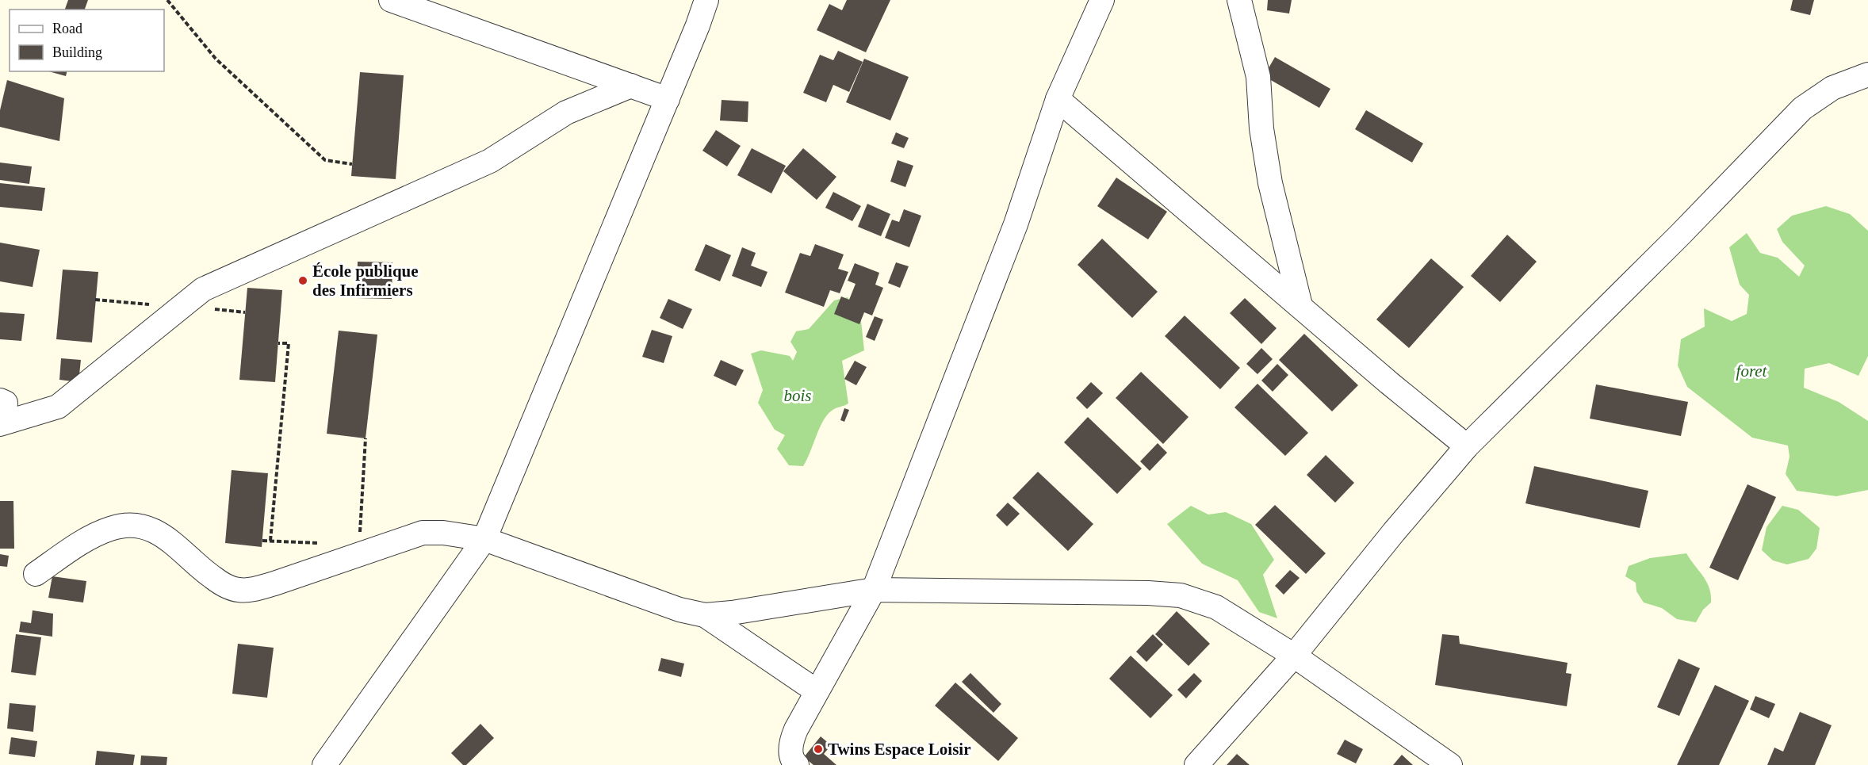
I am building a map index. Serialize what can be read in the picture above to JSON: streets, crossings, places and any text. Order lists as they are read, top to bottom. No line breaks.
{"parks":["foret","bois"],"places":["École publique des Infirmiers","Twins Espace Loisir"],"legend":["Road","Building"]}
